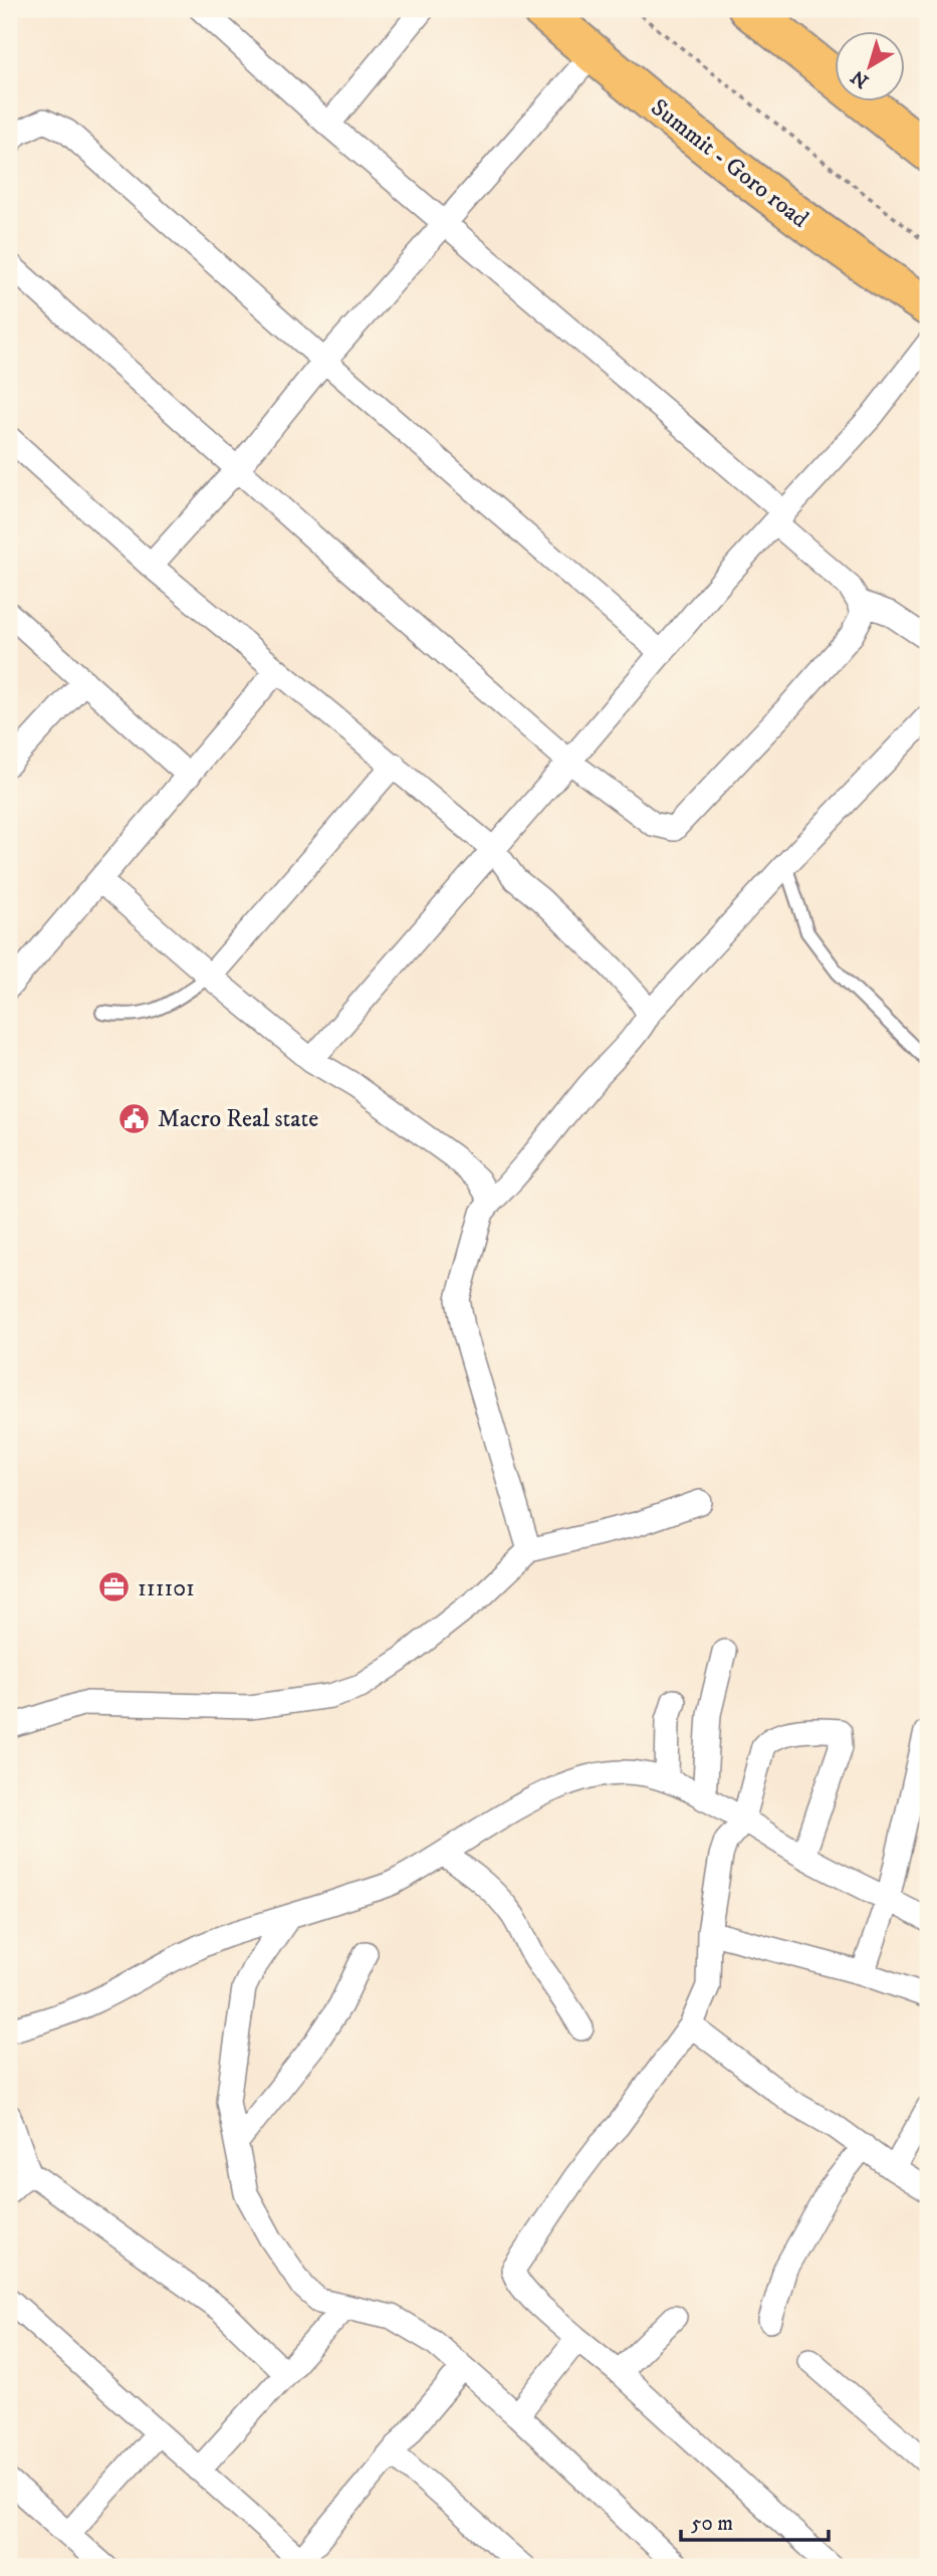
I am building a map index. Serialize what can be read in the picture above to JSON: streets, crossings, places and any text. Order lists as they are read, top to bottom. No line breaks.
{"streets":{"highway":["Summit - Goro road"]},"places":{"public building":["Macro Real state"],"office":["111101"]},"scale_bar":"50 m","north":"bottom left"}
